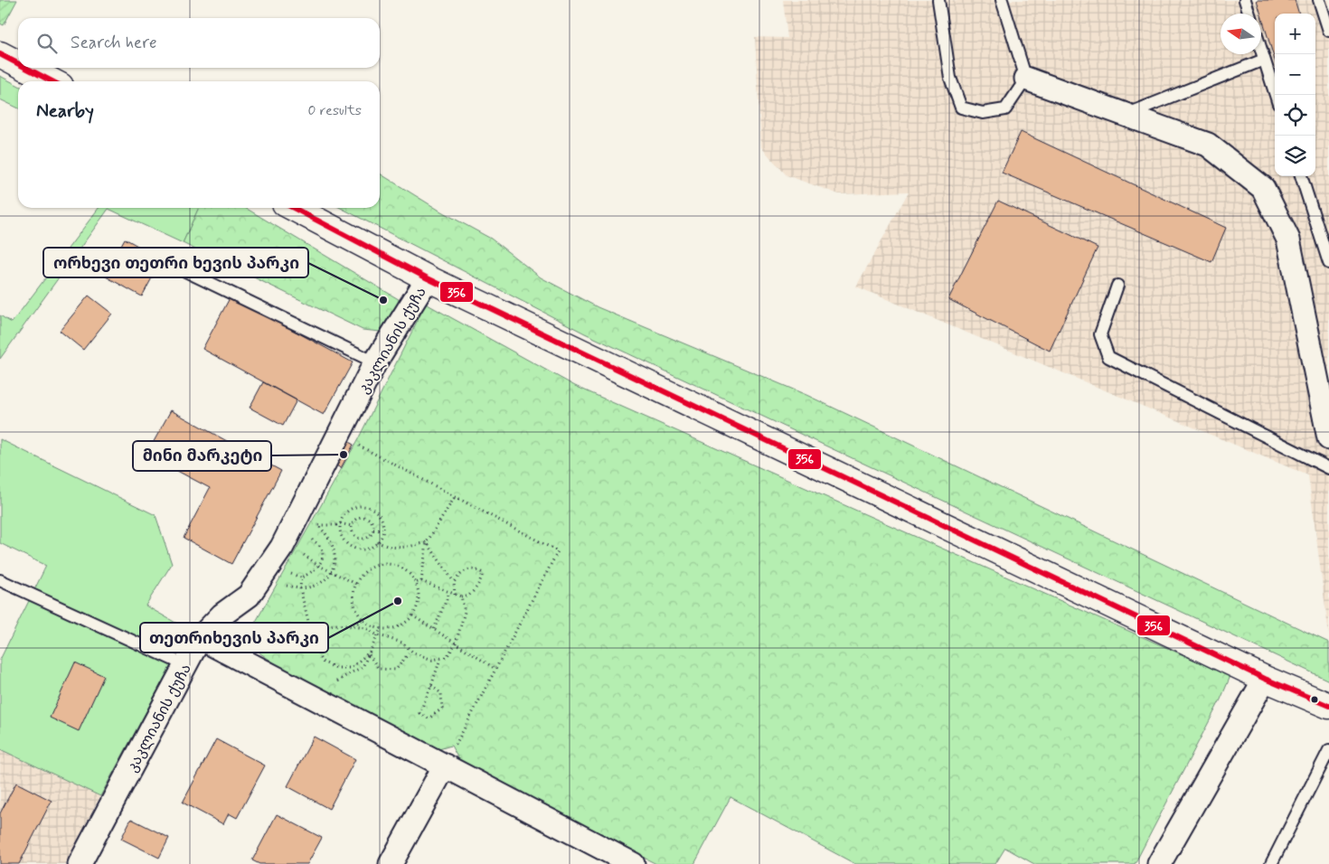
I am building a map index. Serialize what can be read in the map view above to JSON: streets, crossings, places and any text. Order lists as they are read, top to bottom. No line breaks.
{"streets":{"street":["კაკლიანის ქუჩა"]},"places":["ორხევი თეთრი ხევის პარკი","მინი მარკეტი","თეთრიხევის პარკი"],"lines":["transit line 356"],"north":"left","page":{"map_buttons":["+","−"],"search":"Search here","heading":["Nearby","0 results"]}}
